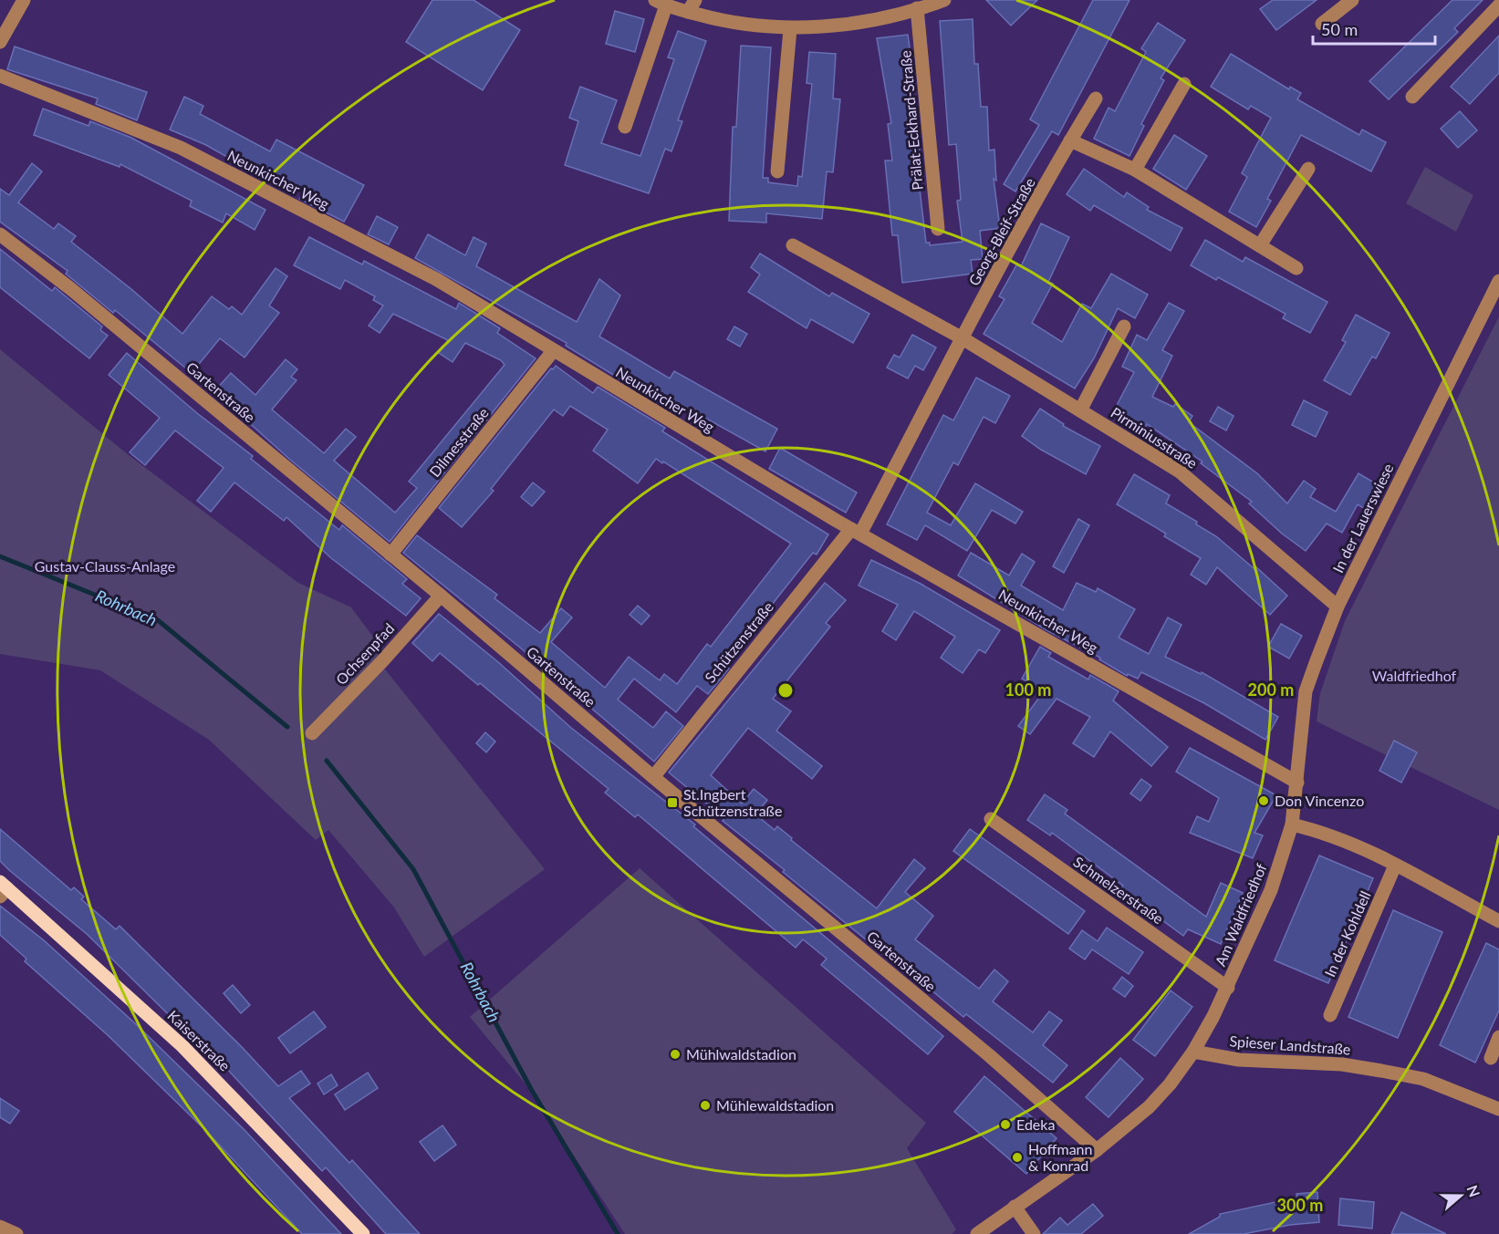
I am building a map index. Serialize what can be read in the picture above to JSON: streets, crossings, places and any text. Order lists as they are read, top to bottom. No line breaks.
{"streets":{"main road":["Kaiserstraße"],"street":["Prälat-Eckhard-Straße","Neunkircher Weg","Georg-Bleif-Straße","Gartenstraße","Pirminiusstraße","Dilmesstraße","In der Lauerswiese","Schützenstraße","Ochsenpfad","Schmelzerstraße","Am Waldfriedhof","In der Kohldell","Spieser Landstraße"]},"crossings":[["Neunkircher Weg","Georg-Bleif-Straße"],["Neunkircher Weg","Dilmesstraße"],["Neunkircher Weg","In der Lauerswiese"],["Neunkircher Weg","Schützenstraße"],["Neunkircher Weg","Am Waldfriedhof"],["Georg-Bleif-Straße","Pirminiusstraße"],["Georg-Bleif-Straße","Schützenstraße"],["Gartenstraße","Dilmesstraße"],["Gartenstraße","Schützenstraße"],["Gartenstraße","Ochsenpfad"],["Pirminiusstraße","In der Lauerswiese"],["In der Lauerswiese","Am Waldfriedhof"],["Schmelzerstraße","Am Waldfriedhof"],["Am Waldfriedhof","Spieser Landstraße"]],"water":["Rohrbach"],"parks":["Gustav-Clauss-Anlage","Waldfriedhof"],"places":{"other":["Don Vincenzo","Mühlwaldstadion","Mühlewaldstadion","Edeka","Hoffmann & Konrad"],"transit":["St.Ingbert Schützenstraße"]},"scale_bar":"50 m","north":"right","rings":["100 m","200 m","300 m"]}
